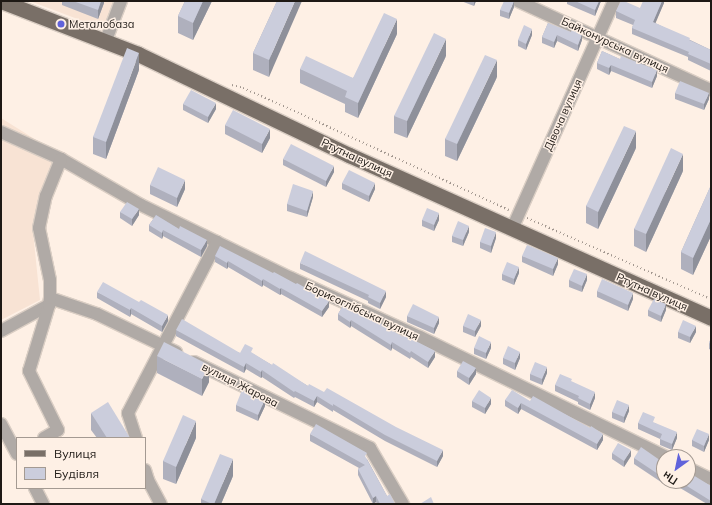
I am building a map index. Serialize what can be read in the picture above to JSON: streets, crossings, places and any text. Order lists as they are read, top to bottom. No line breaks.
{"streets":{"main road":["Ртутна вулиця"],"street":["Байконурська вулиця","Дівоча вулиця","Борисоглібська вулиця","вулиця Жарова"]},"crossings":[["Байконурська вулиця","Дівоча вулиця"],["Дівоча вулиця","Ртутна вулиця"]],"places":["Металобаза"],"legend":["Вулиця","Будівля"],"north":"bottom left"}
